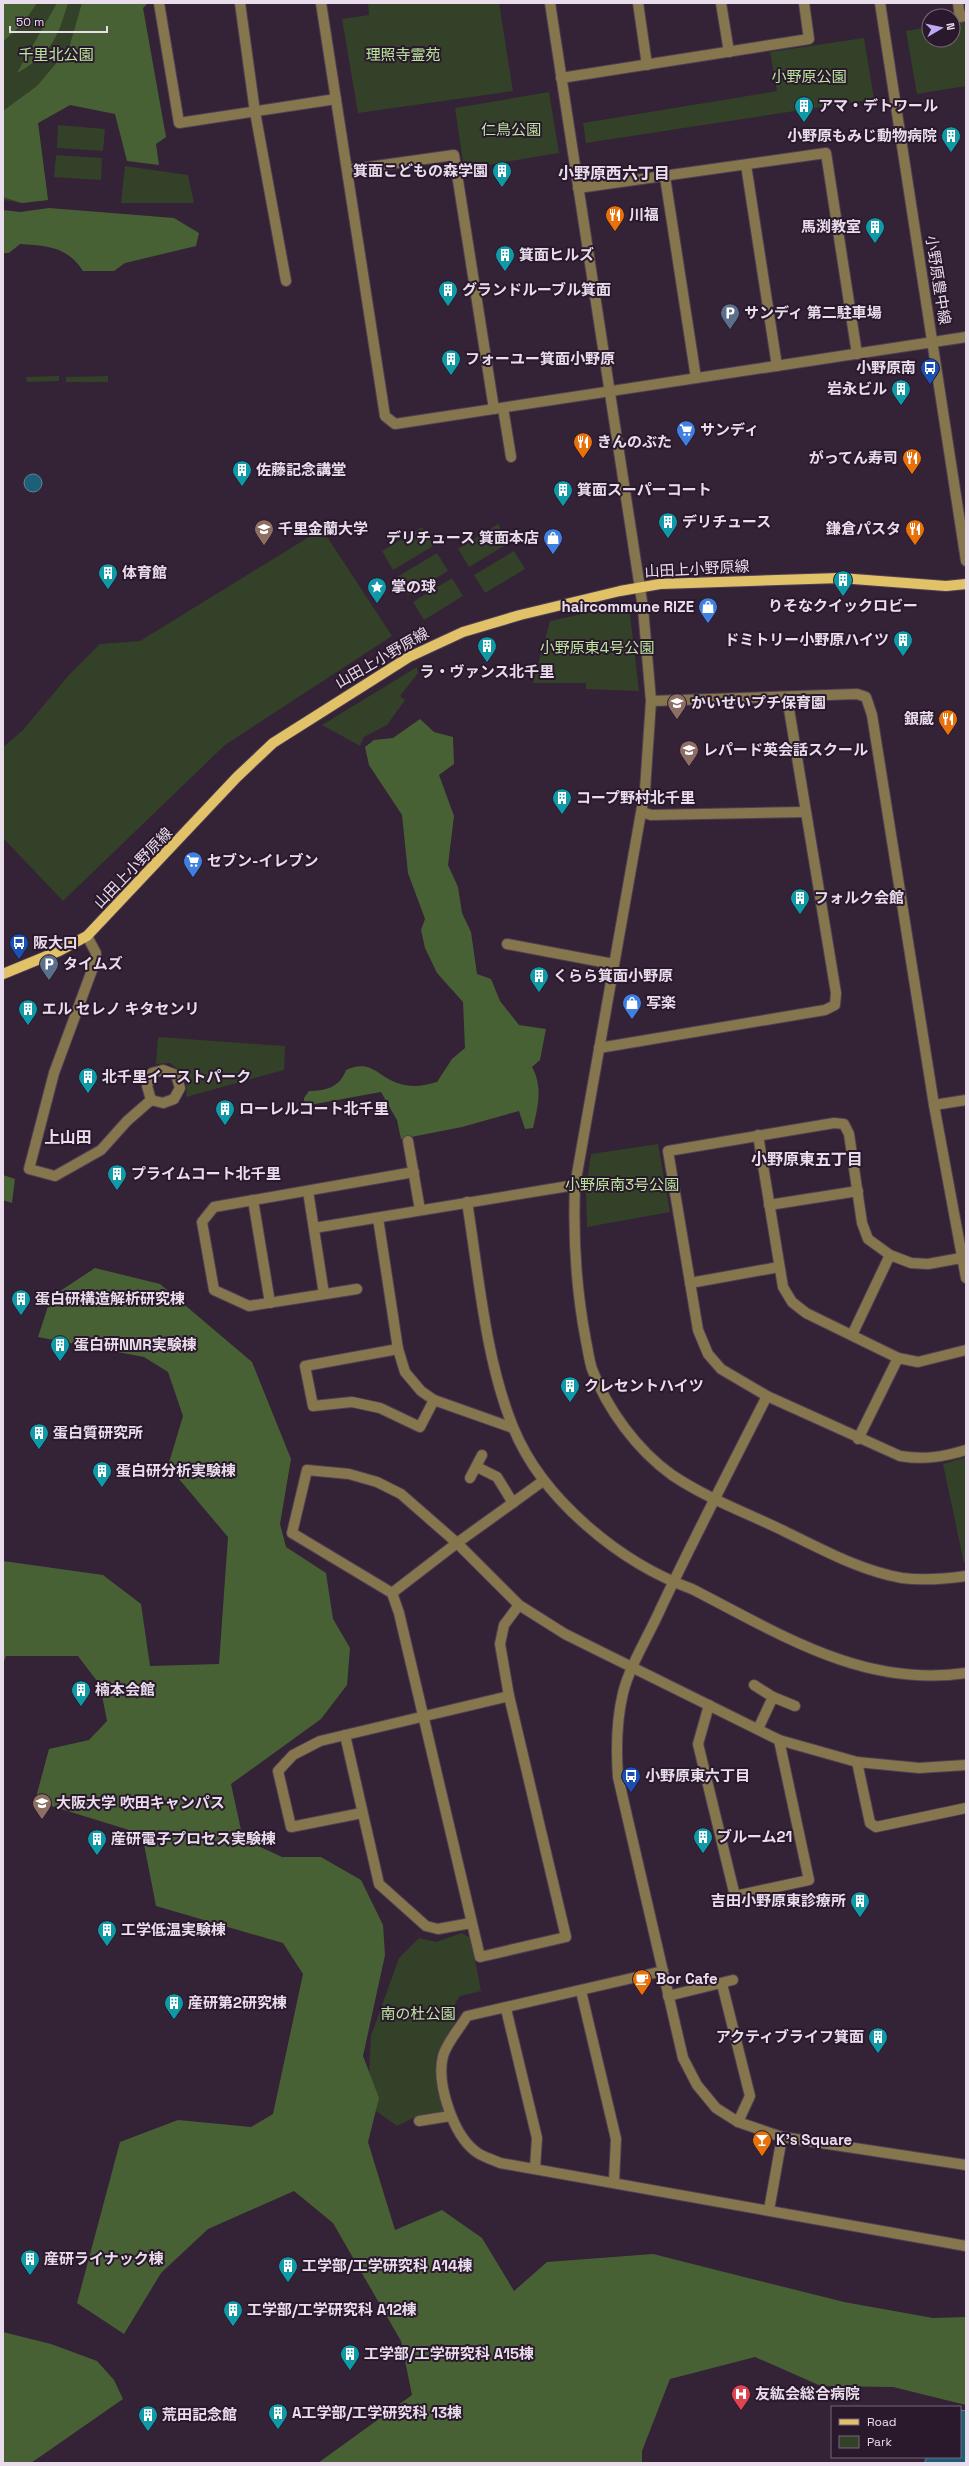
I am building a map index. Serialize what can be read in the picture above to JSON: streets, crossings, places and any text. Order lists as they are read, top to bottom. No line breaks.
{"streets":{"main road":["山田上小野原線"],"street":["小野原豊中線"]},"districts":["小野原西六丁目","上山田","小野原東五丁目"],"parks":["千里北公園","理照寺霊苑","小野原公園","仁鳥公園","小野原東4号公園","小野原南3号公園","南の杜公園"],"places":{"building":["アマ・デトワール","小野原もみじ動物病院","箕面こどもの森学園","馬渕教室","箕面ヒルズ","グランドルーブル箕面","フォーユー箕面小野原","岩永ビル","佐藤記念講堂","箕面スーパーコート","デリチュース","体育館","りそなクイックロビー","ドミトリー小野原ハイツ","ラ・ヴァンス北千里","コープ野村北千里","フォルク会館","くらら箕面小野原","エル セレノ キタセンリ","北千里イーストパーク","ローレルコート北千里","プライムコート北千里","蛋白研構造解析研究棟","蛋白研NMR実験棟","クレセントハイツ","蛋白質研究所","蛋白研分析実験棟","楠本会館","ブルーム21","産研電子プロセス実験棟","吉田小野原東診療所","工学低温実験棟","産研第2研究棟","アクティブライフ箕面","産研ライナック棟","工学部/工学研究科 A14棟","工学部/工学研究科 A12棟","工学部/工学研究科 A15棟","A工学部/工学研究科 13棟","荒田記念館"],"restaurant":["川福","きんのぶた","がってん寿司","鎌倉パスタ","銀蔵"],"parking":["サンディ 第二駐車場","タイムズ"],"bus stop":["小野原南","阪大口","小野原東六丁目"],"supermarket":["サンディ","セブン-イレブン"],"school or university":["千里金蘭大学","かいせいプチ保育園","レパード英会話スクール","大阪大学 吹田キャンパス"],"shop":["デリチュース 箕面本店","haircommune RIZE","写楽"],"place":["掌の球"],"cafe":["Bor Cafe"],"bar":["K's Square"],"hospital":["友紘会総合病院"]},"legend":["Road","Park"],"scale_bar":"50 m","north":"right"}
